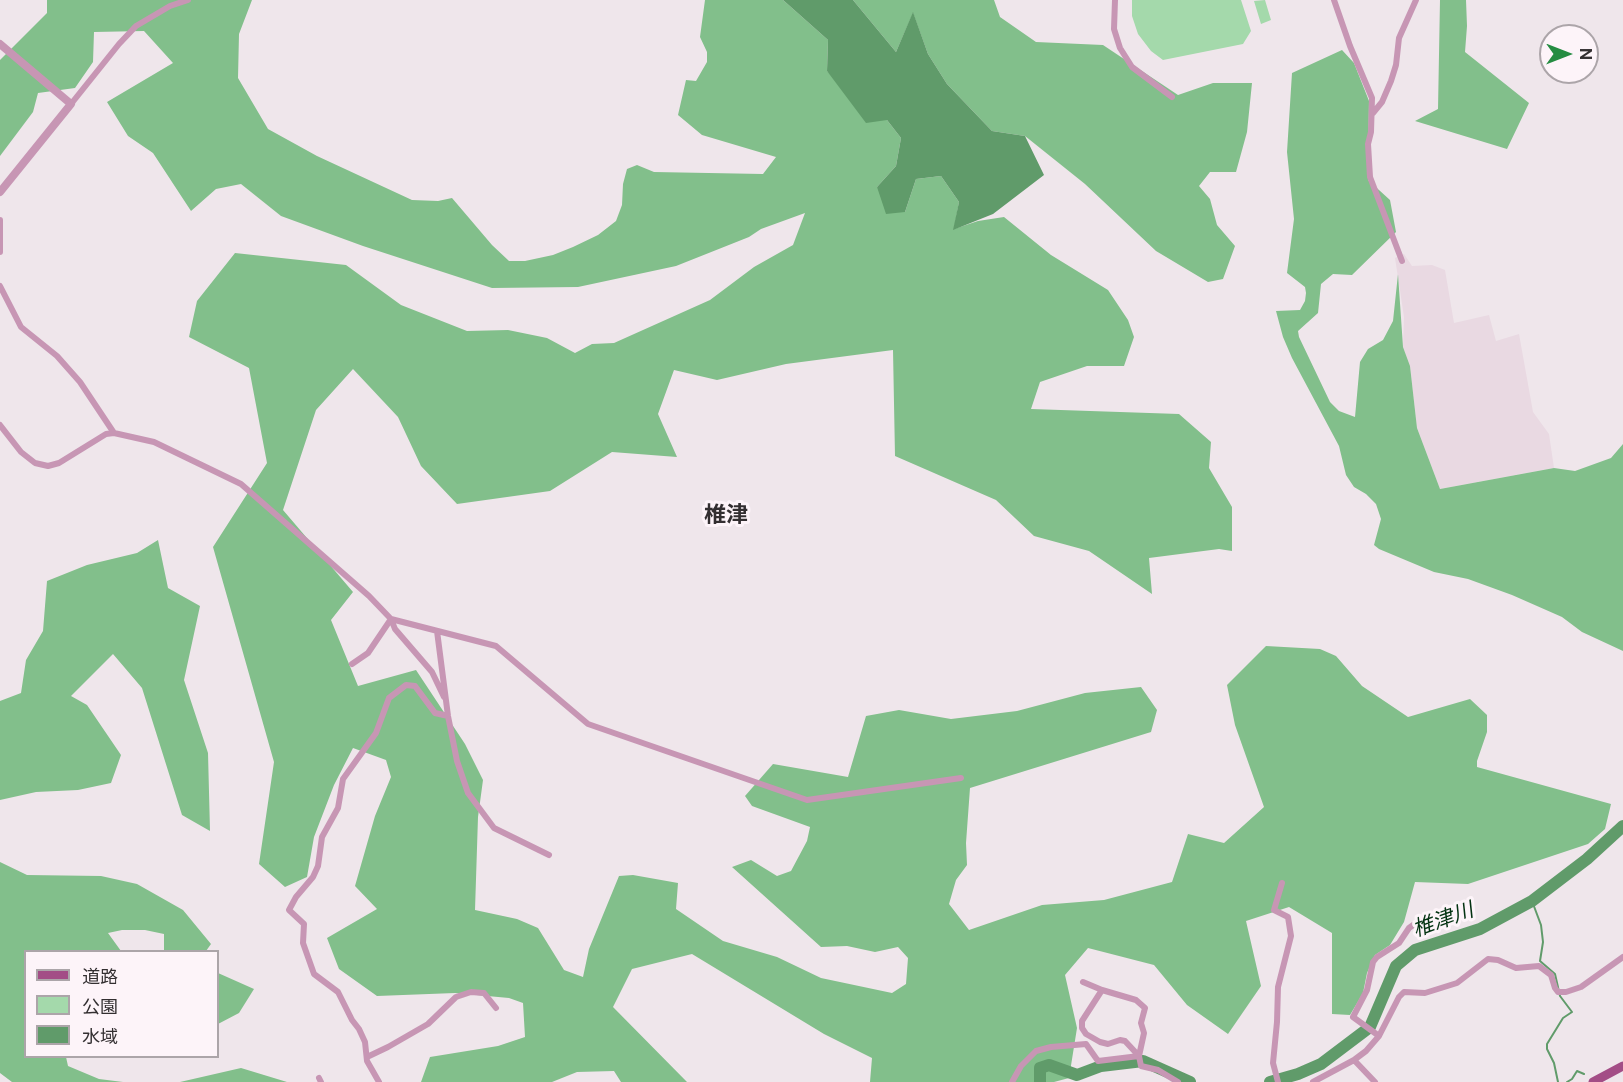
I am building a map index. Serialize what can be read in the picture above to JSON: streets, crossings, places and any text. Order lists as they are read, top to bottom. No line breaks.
{"districts":["椎津"],"water":["椎津川"],"legend":["道路","公園","水域"],"north":"right"}
